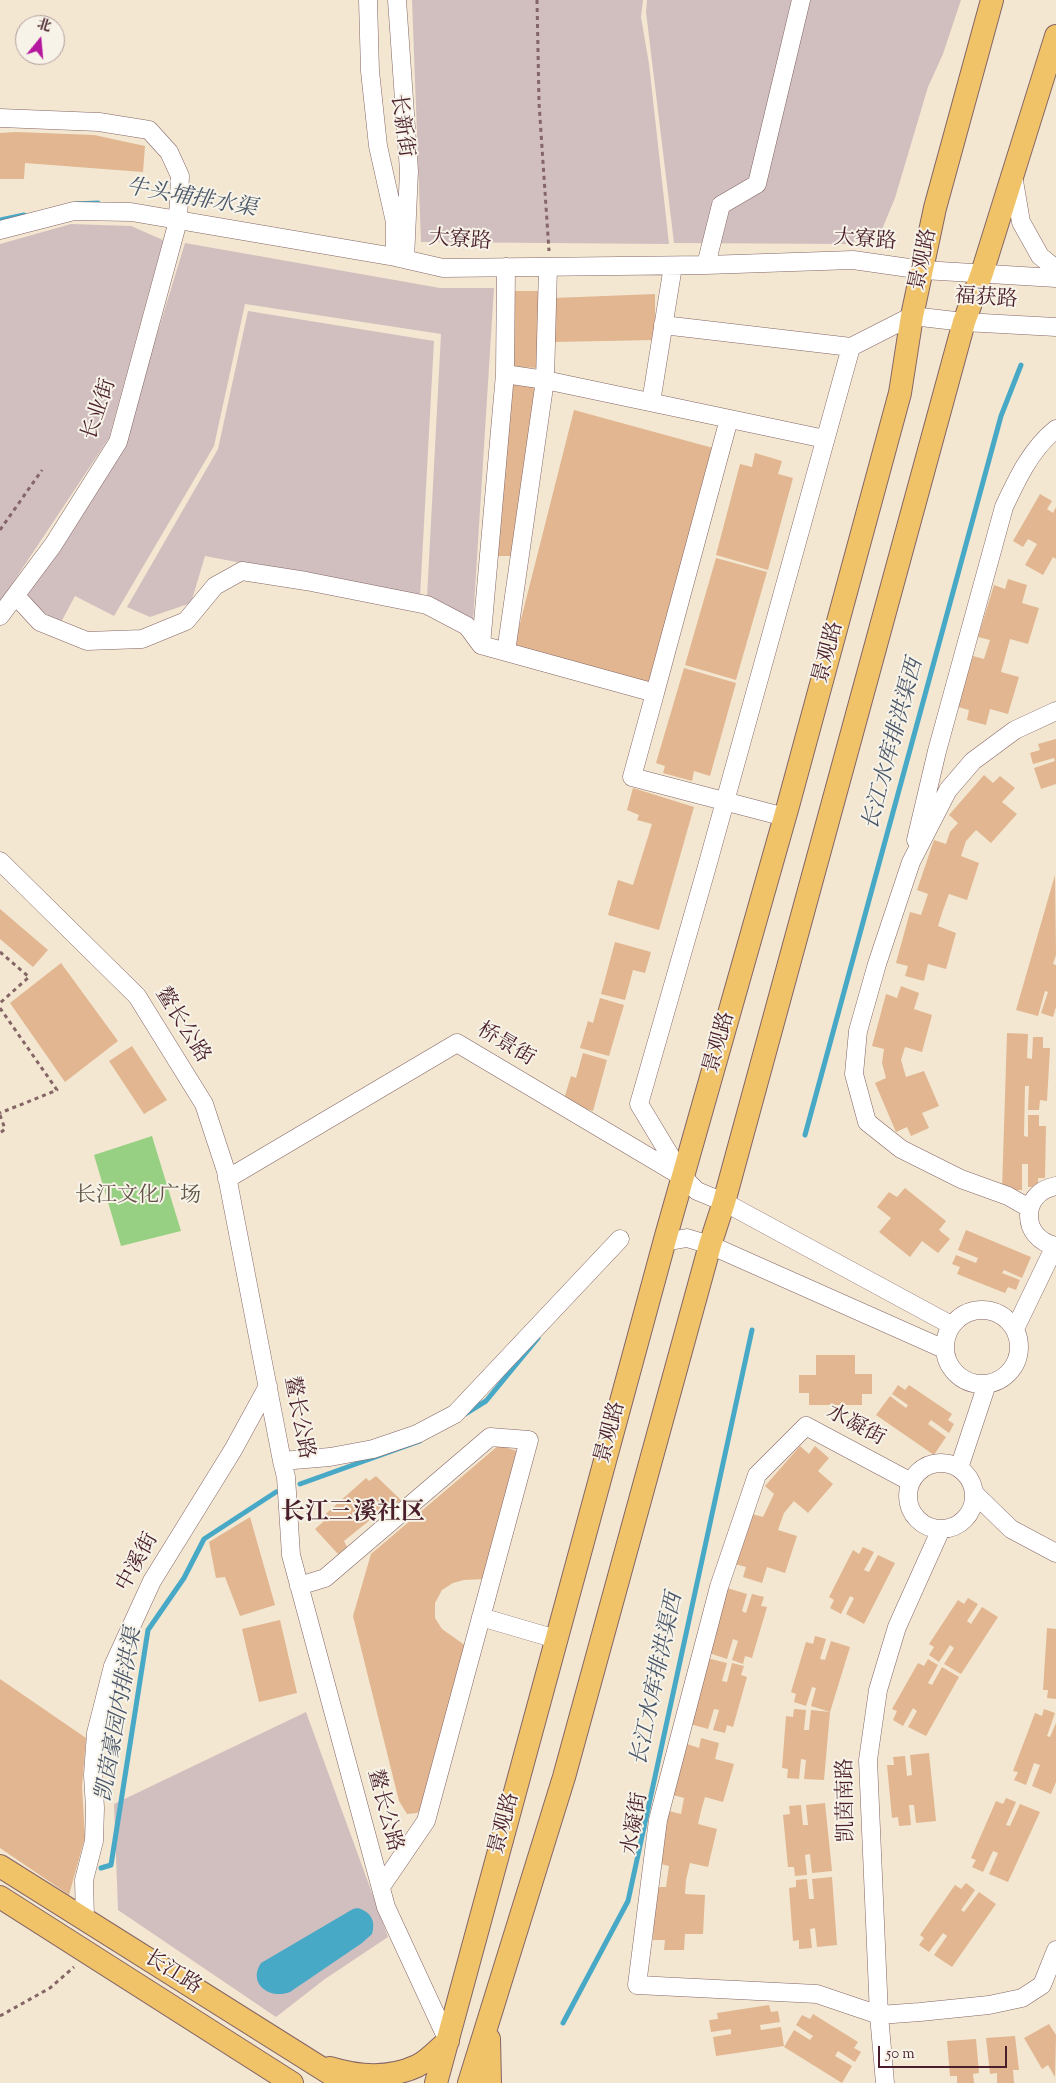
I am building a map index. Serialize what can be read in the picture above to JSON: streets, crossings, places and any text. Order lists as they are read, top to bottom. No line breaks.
{"streets":{"main road":["景观路","长江路"],"street":["长新街","大寮路","福获路","长业街","鳌长公路","桥景街","水凝街","中溪街","凯茵南路"]},"crossings":[["长新街","大寮路"],["大寮路","景观路"],["大寮路","福获路"],["大寮路","长业街"],["景观路","福获路"],["景观路","鳌长公路"],["景观路","桥景街"],["鳌长公路","桥景街"],["鳌长公路","中溪街"],["水凝街","凯茵南路"],["中溪街","长江路"]],"districts":["长江三溪社区"],"water":["牛头埔排水渠","长江水库排洪渠西","凯茵豪园内排洪渠"],"parks":["长江文化广场"],"scale_bar":"50 m","north":"top"}
